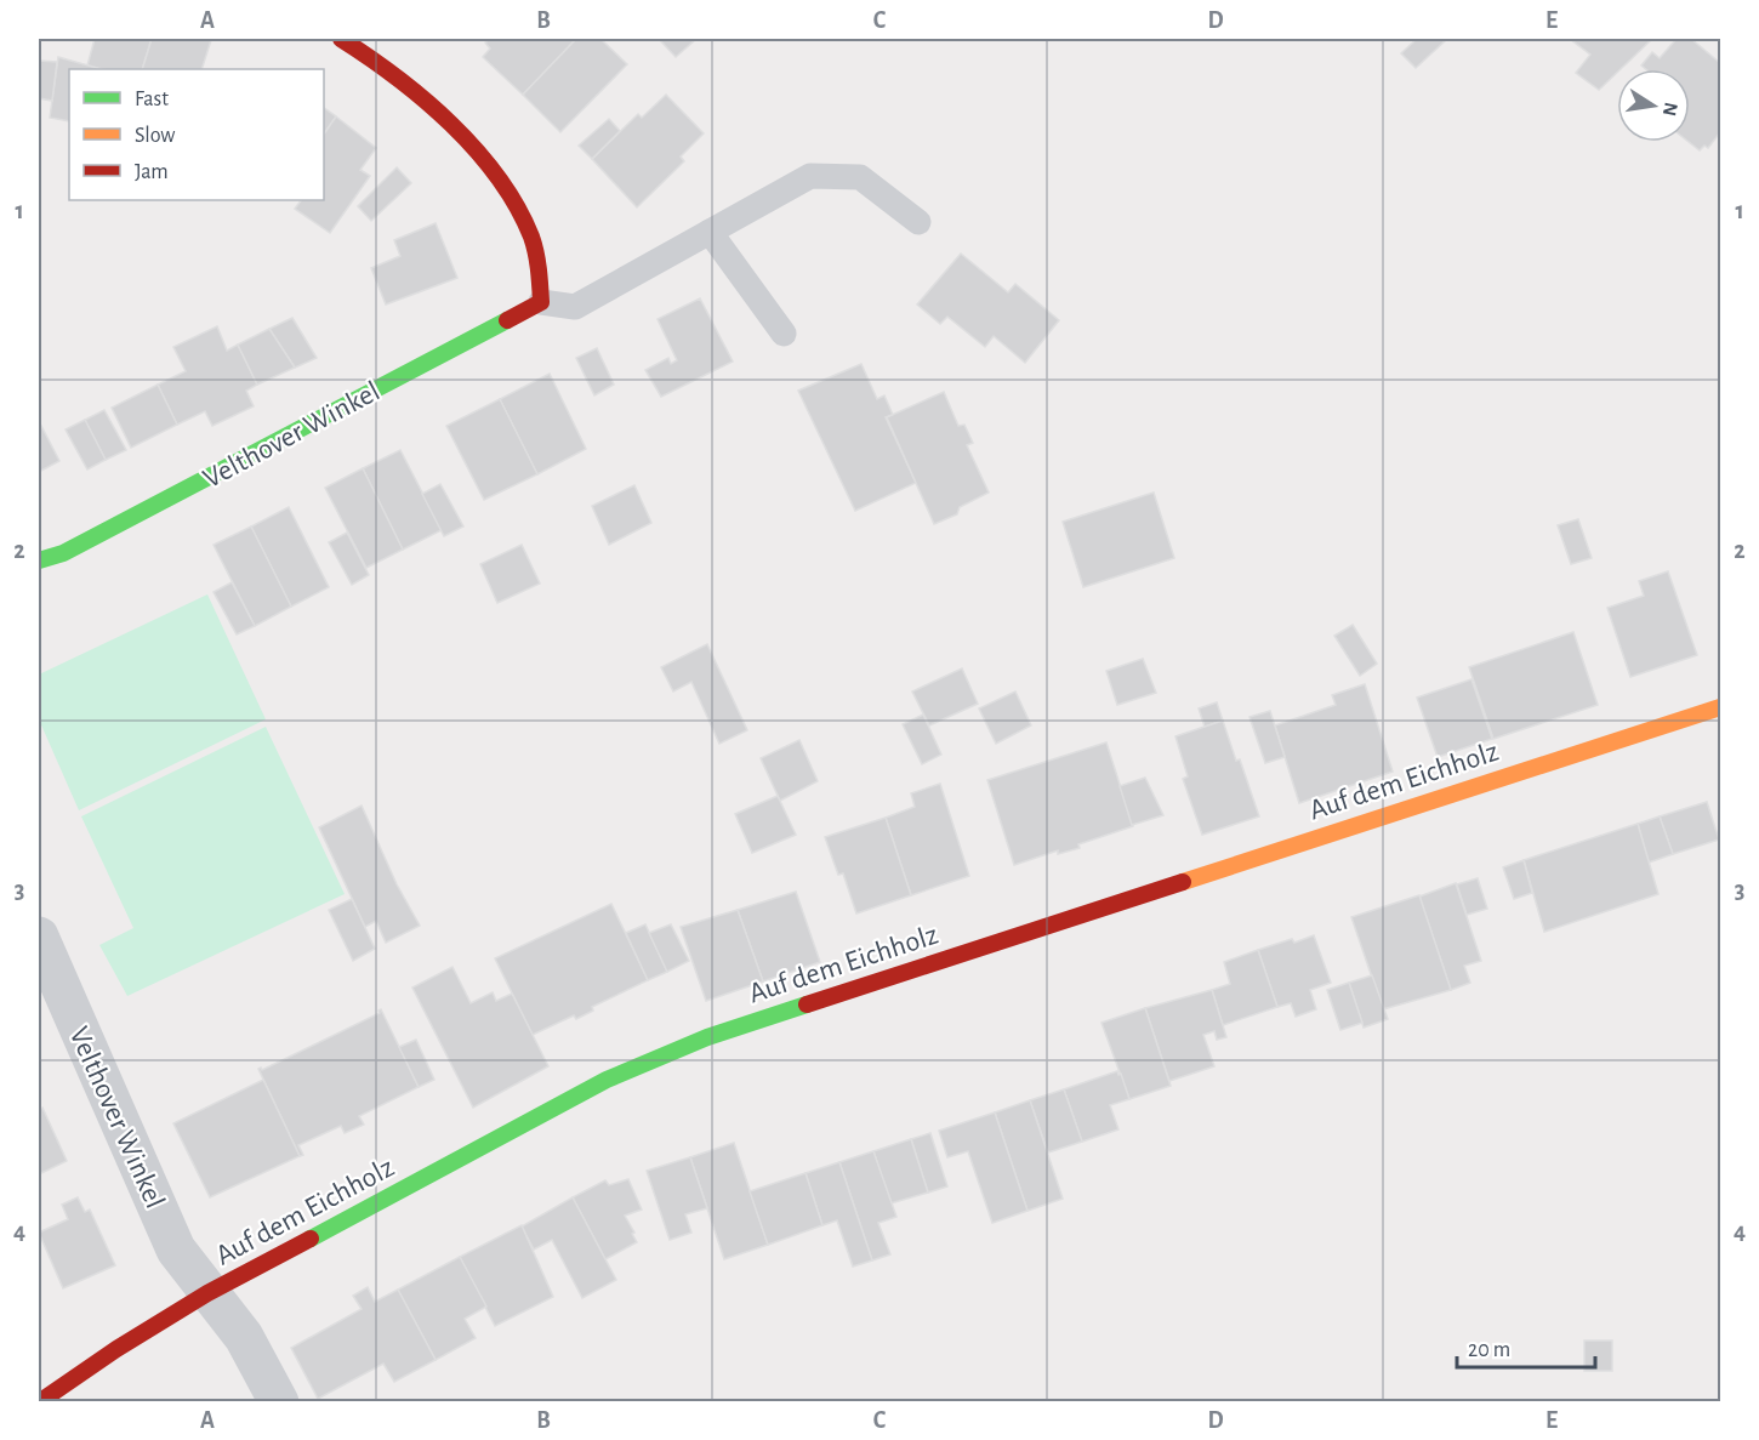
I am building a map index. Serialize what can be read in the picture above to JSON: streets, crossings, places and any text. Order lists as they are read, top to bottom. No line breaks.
{"streets":{"street":["Velthover Winkel","Auf dem Eichholz"]},"crossings":[["Velthover Winkel","Auf dem Eichholz"]],"legend":["Fast","Slow","Jam"],"scale_bar":"20 m","north":"right","grid":{"columns":["A","B","C","D","E"],"rows":["1","2","3","4"]}}
